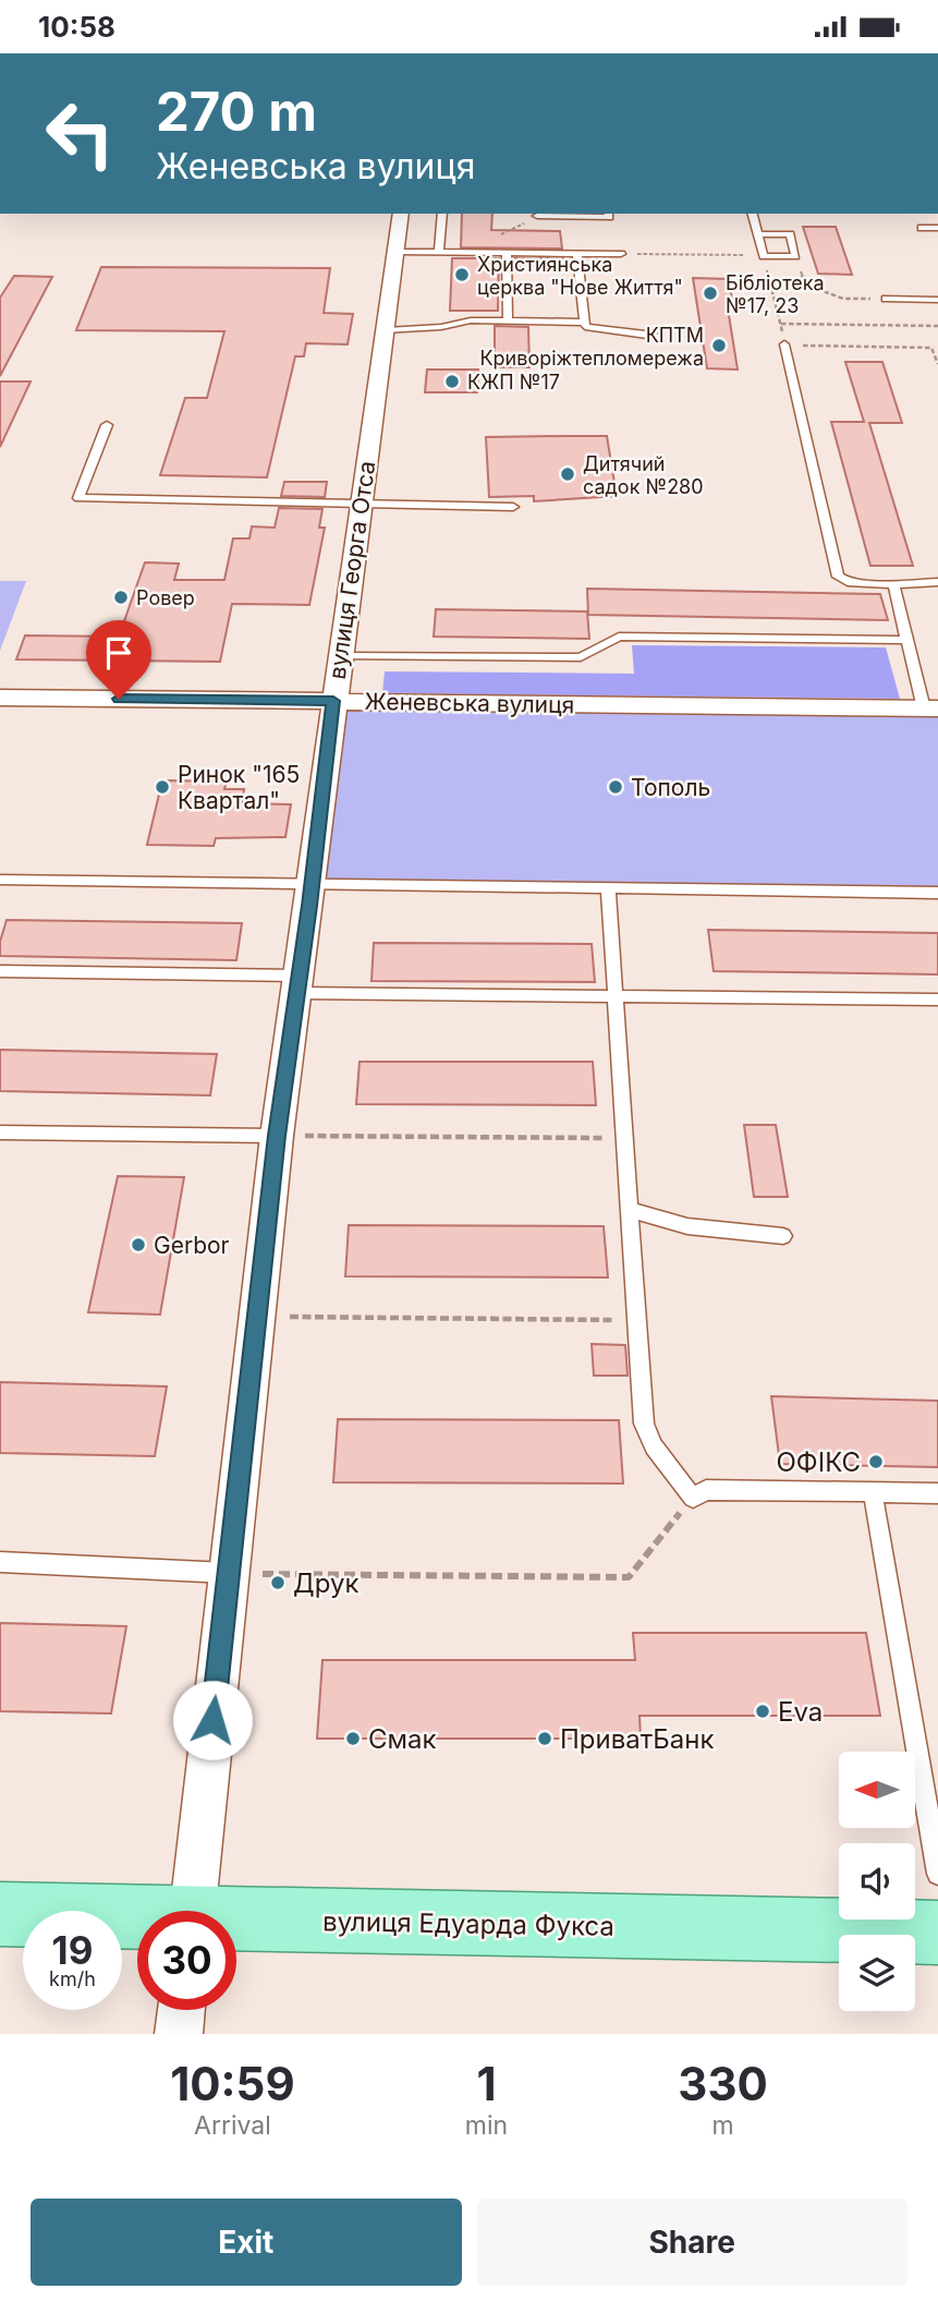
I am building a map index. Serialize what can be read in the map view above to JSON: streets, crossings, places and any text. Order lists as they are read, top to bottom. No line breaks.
{"streets":{"main road":["вулиця Едуарда Фукса"],"street":["вулиця Георга Отса","Женевська вулиця"]},"crossings":[["вулиця Георга Отса","Женевська вулиця"]],"places":["Християнська церква \"Нове Життя\"","Бібліотека №17, 23","КПТМ Криворіжтепломережа","КЖП №17","Дитячий садок №280","Ровер","Ринок \"165 Квартал\"","Тополь","Gerbor","ОФІКС","Друк","Eva","Смак","ПриватБанк"],"north":"left","page":{"status":"10:58","turn":["270 m","Женевська вулиця"],"speed":"19 km/h","limit":"30","eta":["10:59","Arrival","1","min","330","m"],"buttons":["Exit","Share"]}}
